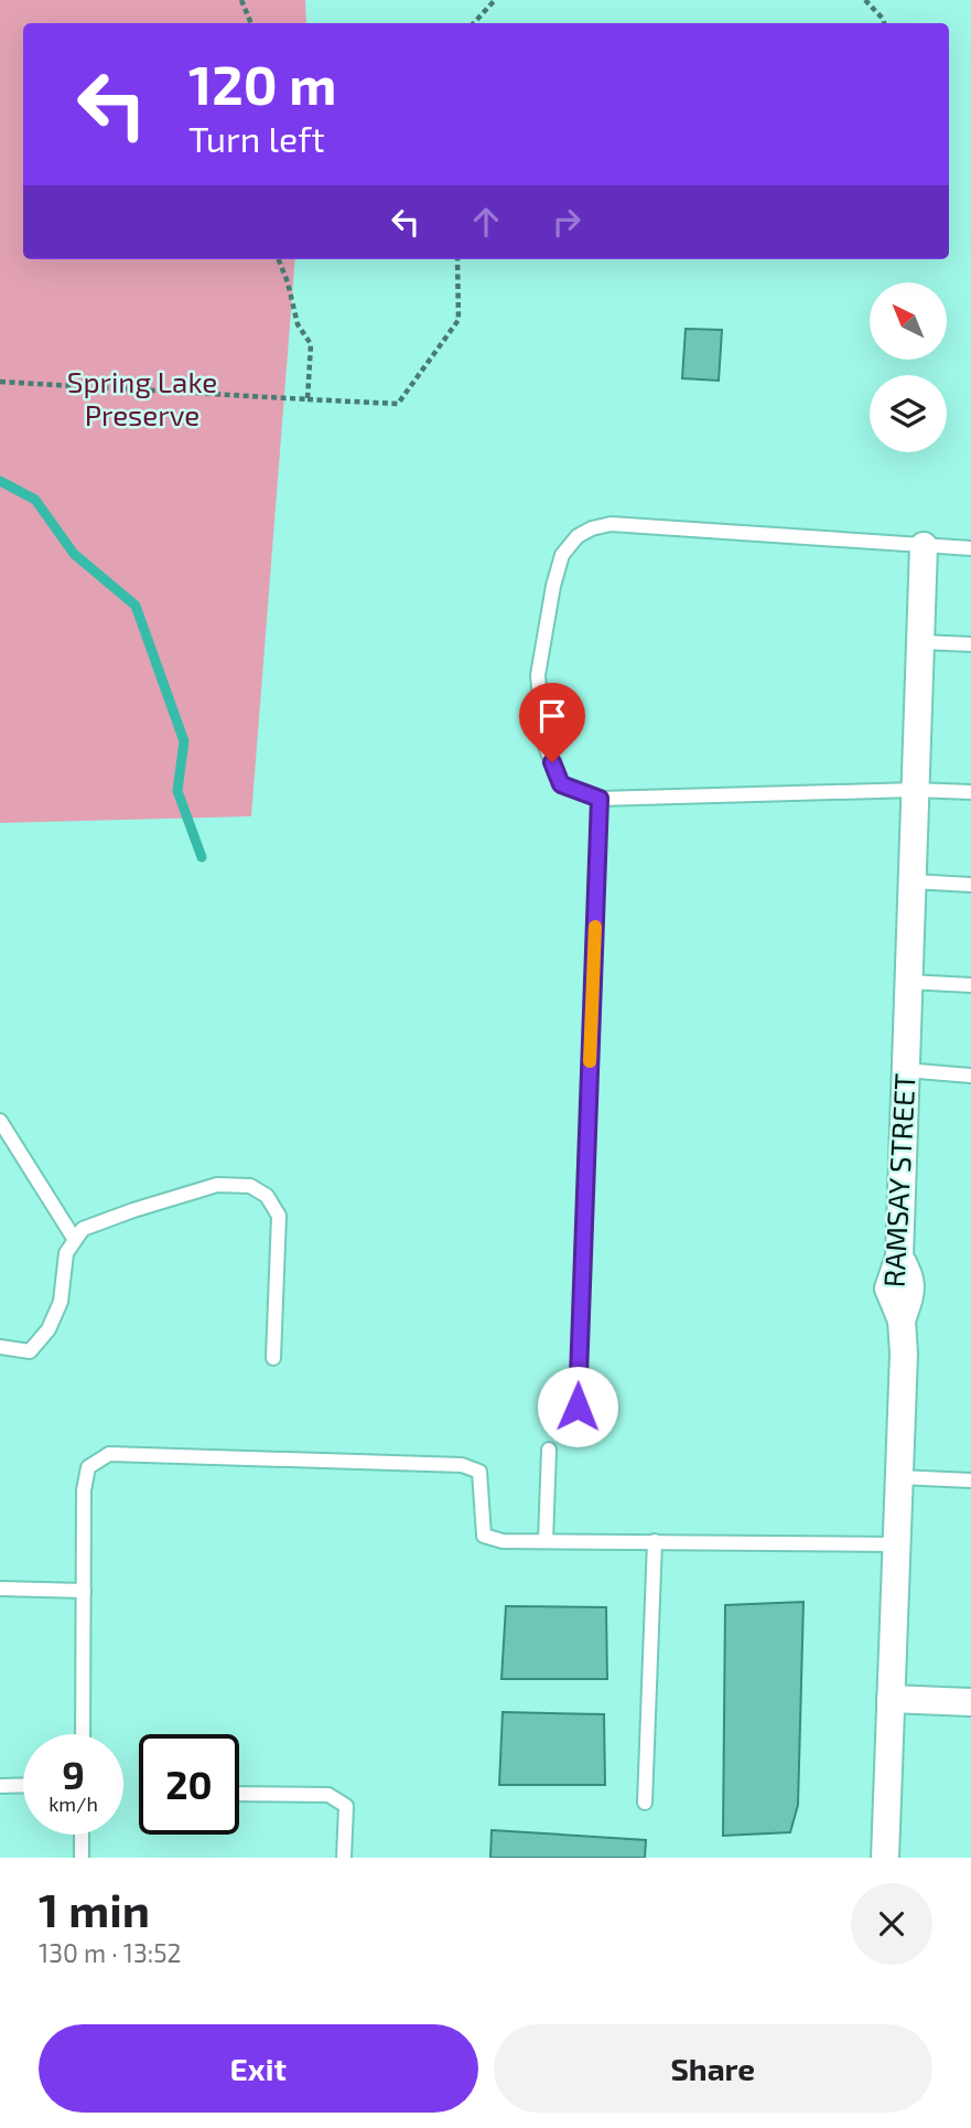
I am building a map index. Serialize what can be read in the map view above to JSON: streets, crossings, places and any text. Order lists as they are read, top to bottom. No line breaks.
{"streets":{"street":["RAMSAY STREET"]},"parks":["Spring Lake Preserve"],"north":"top left","page":{"turn":["120 m","Turn left"],"speed":"9 km/h","limit":"20","heading":["1 min","130 m · 13:52"],"buttons":["Exit","Share"]}}
